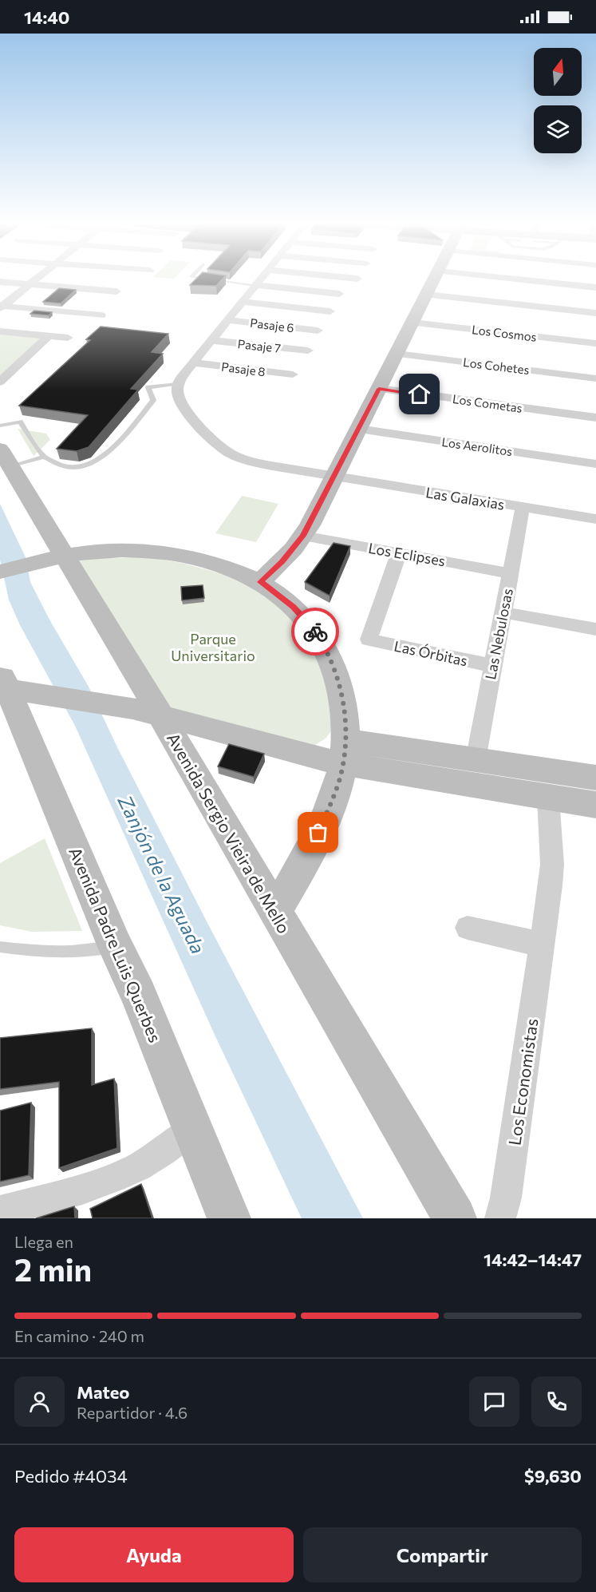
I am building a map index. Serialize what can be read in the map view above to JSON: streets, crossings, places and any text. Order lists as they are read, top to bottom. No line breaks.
{"streets":{"main road":["Avenida Sergio Vieira de Mello","Avenida Padre Luis Querbes"],"street":["Pasaje 6","Los Cosmos","Pasaje 7","Los Cohetes","Pasaje 8","Los Cometas","Los Aerolitos","Las Galaxias","Los Eclipses","Las Nebulosas","Las Órbitas","Los Economistas"]},"crossings":[["Las Galaxias","Las Nebulosas"],["Los Eclipses","Las Nebulosas"],["Los Eclipses","Las Órbitas"],["Las Nebulosas","Las Órbitas"]],"water":["Zanjón de la Aguada"],"parks":["Parque Universitario"],"north":"top","page":{"status":"14:40","heading":["2 min","Llega en","14:42–14:47"],"panel":["Mateo","Repartidor · 4.6","Pedido #4034","$9,630"],"bar":"En camino · 240 m","buttons":["Ayuda","Compartir"]}}
